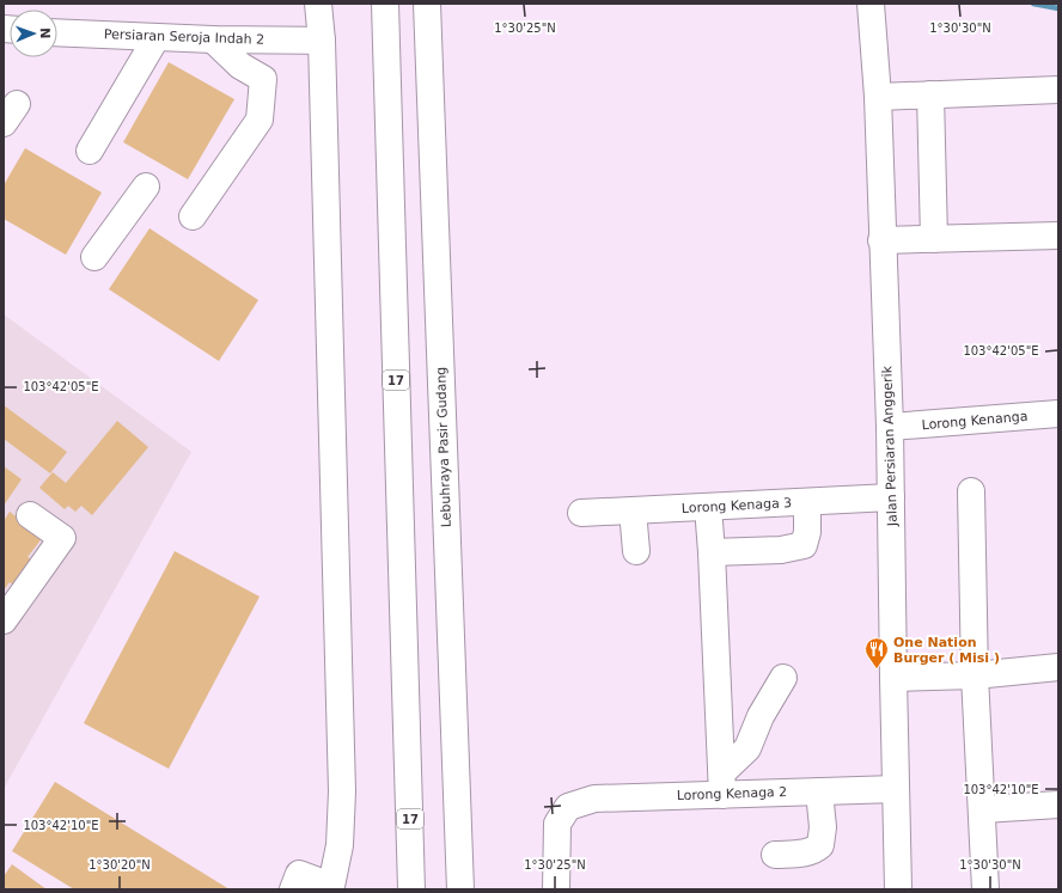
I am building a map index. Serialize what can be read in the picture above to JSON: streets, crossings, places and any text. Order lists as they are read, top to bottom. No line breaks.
{"streets":{"main road":["Persiaran Seroja Indah 2","17","Lorong Kenanga","Jalan Persiaran Anggerik","Lebuhraya Pasir Gudang","Lorong Kenaga 3","Lorong Kenaga 2"]},"crossings":[["Lorong Kenanga","Jalan Persiaran Anggerik"],["Jalan Persiaran Anggerik","Lorong Kenaga 3"],["Jalan Persiaran Anggerik","Lorong Kenaga 2"]],"places":{"restaurant":["One Nation Burger ( Misi )"]},"north":"right","coordinates":["1°30'25\"N","1°30'30\"N","103°42'05\"E","103°42'10\"E","1°30'20\"N"]}
